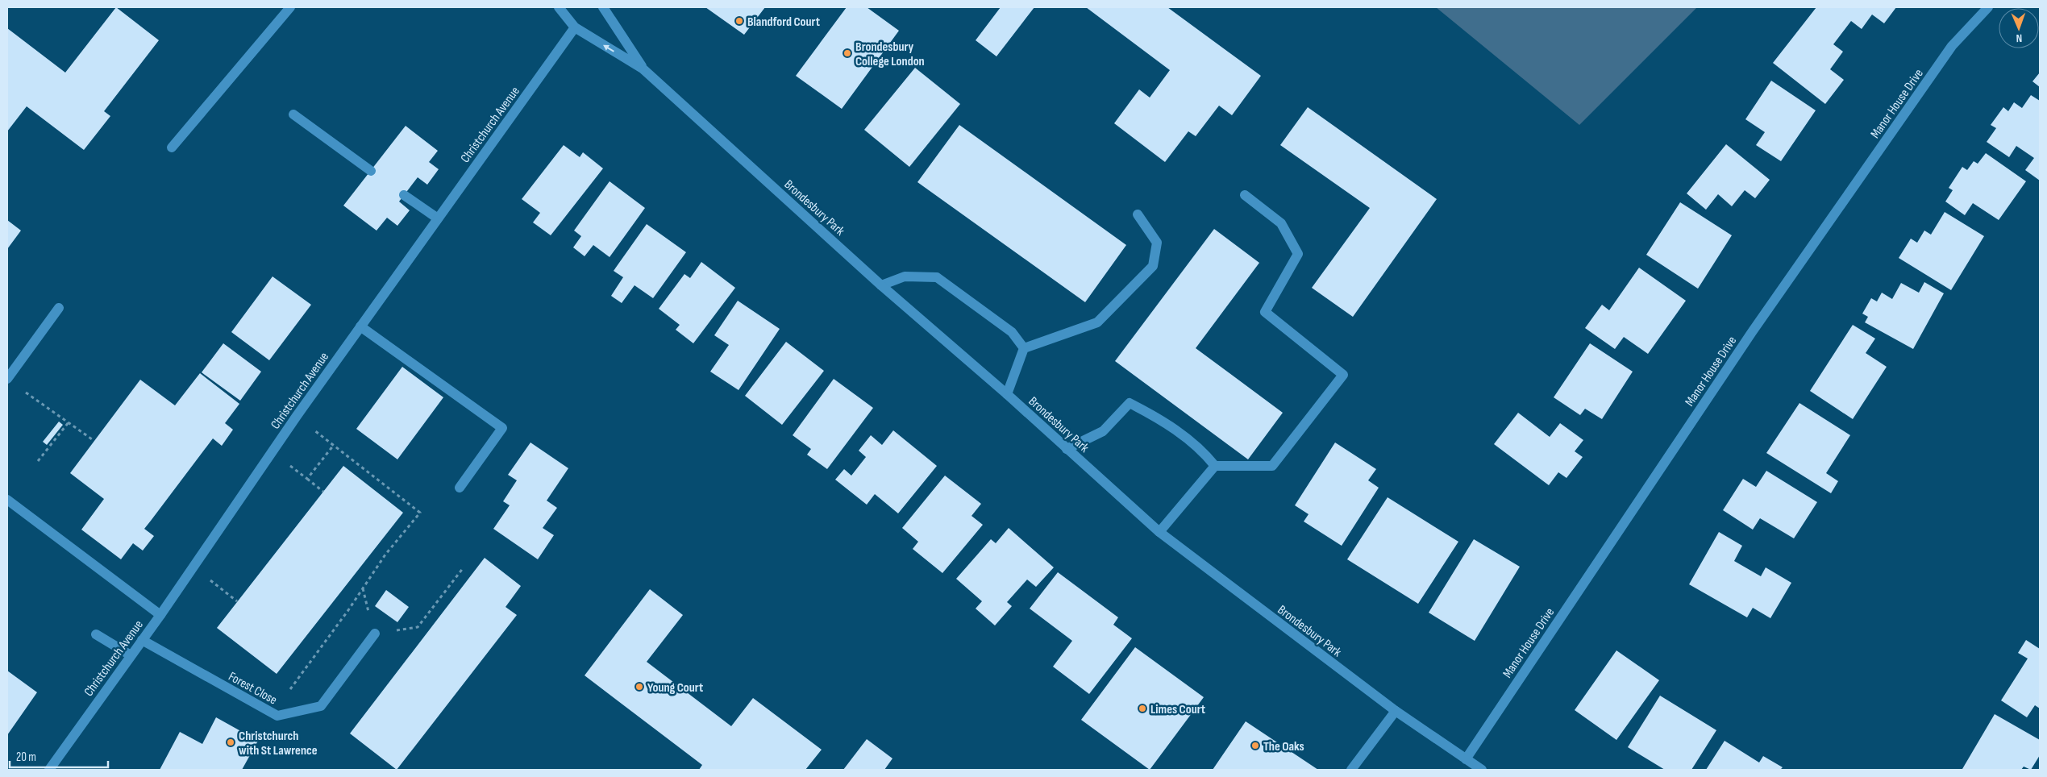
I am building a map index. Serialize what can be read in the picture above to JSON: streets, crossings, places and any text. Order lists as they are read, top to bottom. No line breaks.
{"streets":{"street":["Manor House Drive","Christchurch Avenue","Brondesbury Park","Forest Close"]},"crossings":[["Manor House Drive","Brondesbury Park"],["Christchurch Avenue","Brondesbury Park"],["Christchurch Avenue","Forest Close"]],"places":["Blandford Court","Brondesbury College London","Young Court","Limes Court","Christchurch with St Lawrence","The Oaks"],"scale_bar":"20 m","north":"bottom"}
